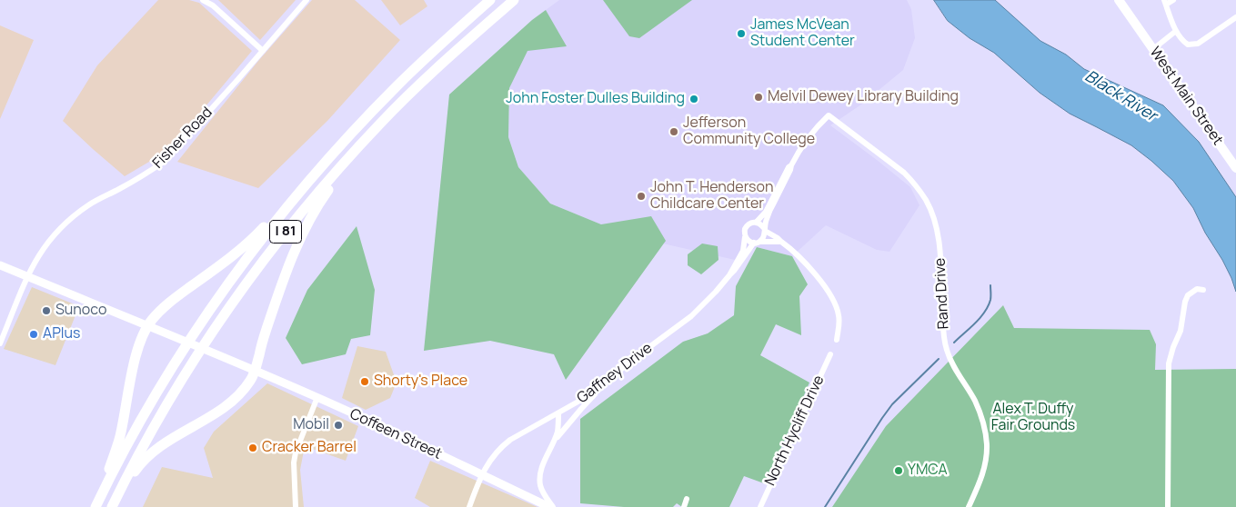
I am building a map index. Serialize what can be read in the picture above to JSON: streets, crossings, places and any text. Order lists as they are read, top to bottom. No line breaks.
{"streets":{"highway":["I 81"],"main road":["West Main Street","Coffeen Street"],"street":["Fisher Road","Rand Drive","Gaffney Drive","North Hycliff Drive"]},"crossings":[["Fisher Road","Coffeen Street"],["Gaffney Drive","Coffeen Street"]],"water":["Black River"],"parks":["Alex T. Duffy Fair Grounds"],"places":["James McVean Student Center","Melvil Dewey Library Building","John Foster Dulles Building","Jefferson Community College","John T. Henderson Childcare Center","Sunoco","APlus","Shorty's Place","Mobil","Cracker Barrel","YMCA"]}
